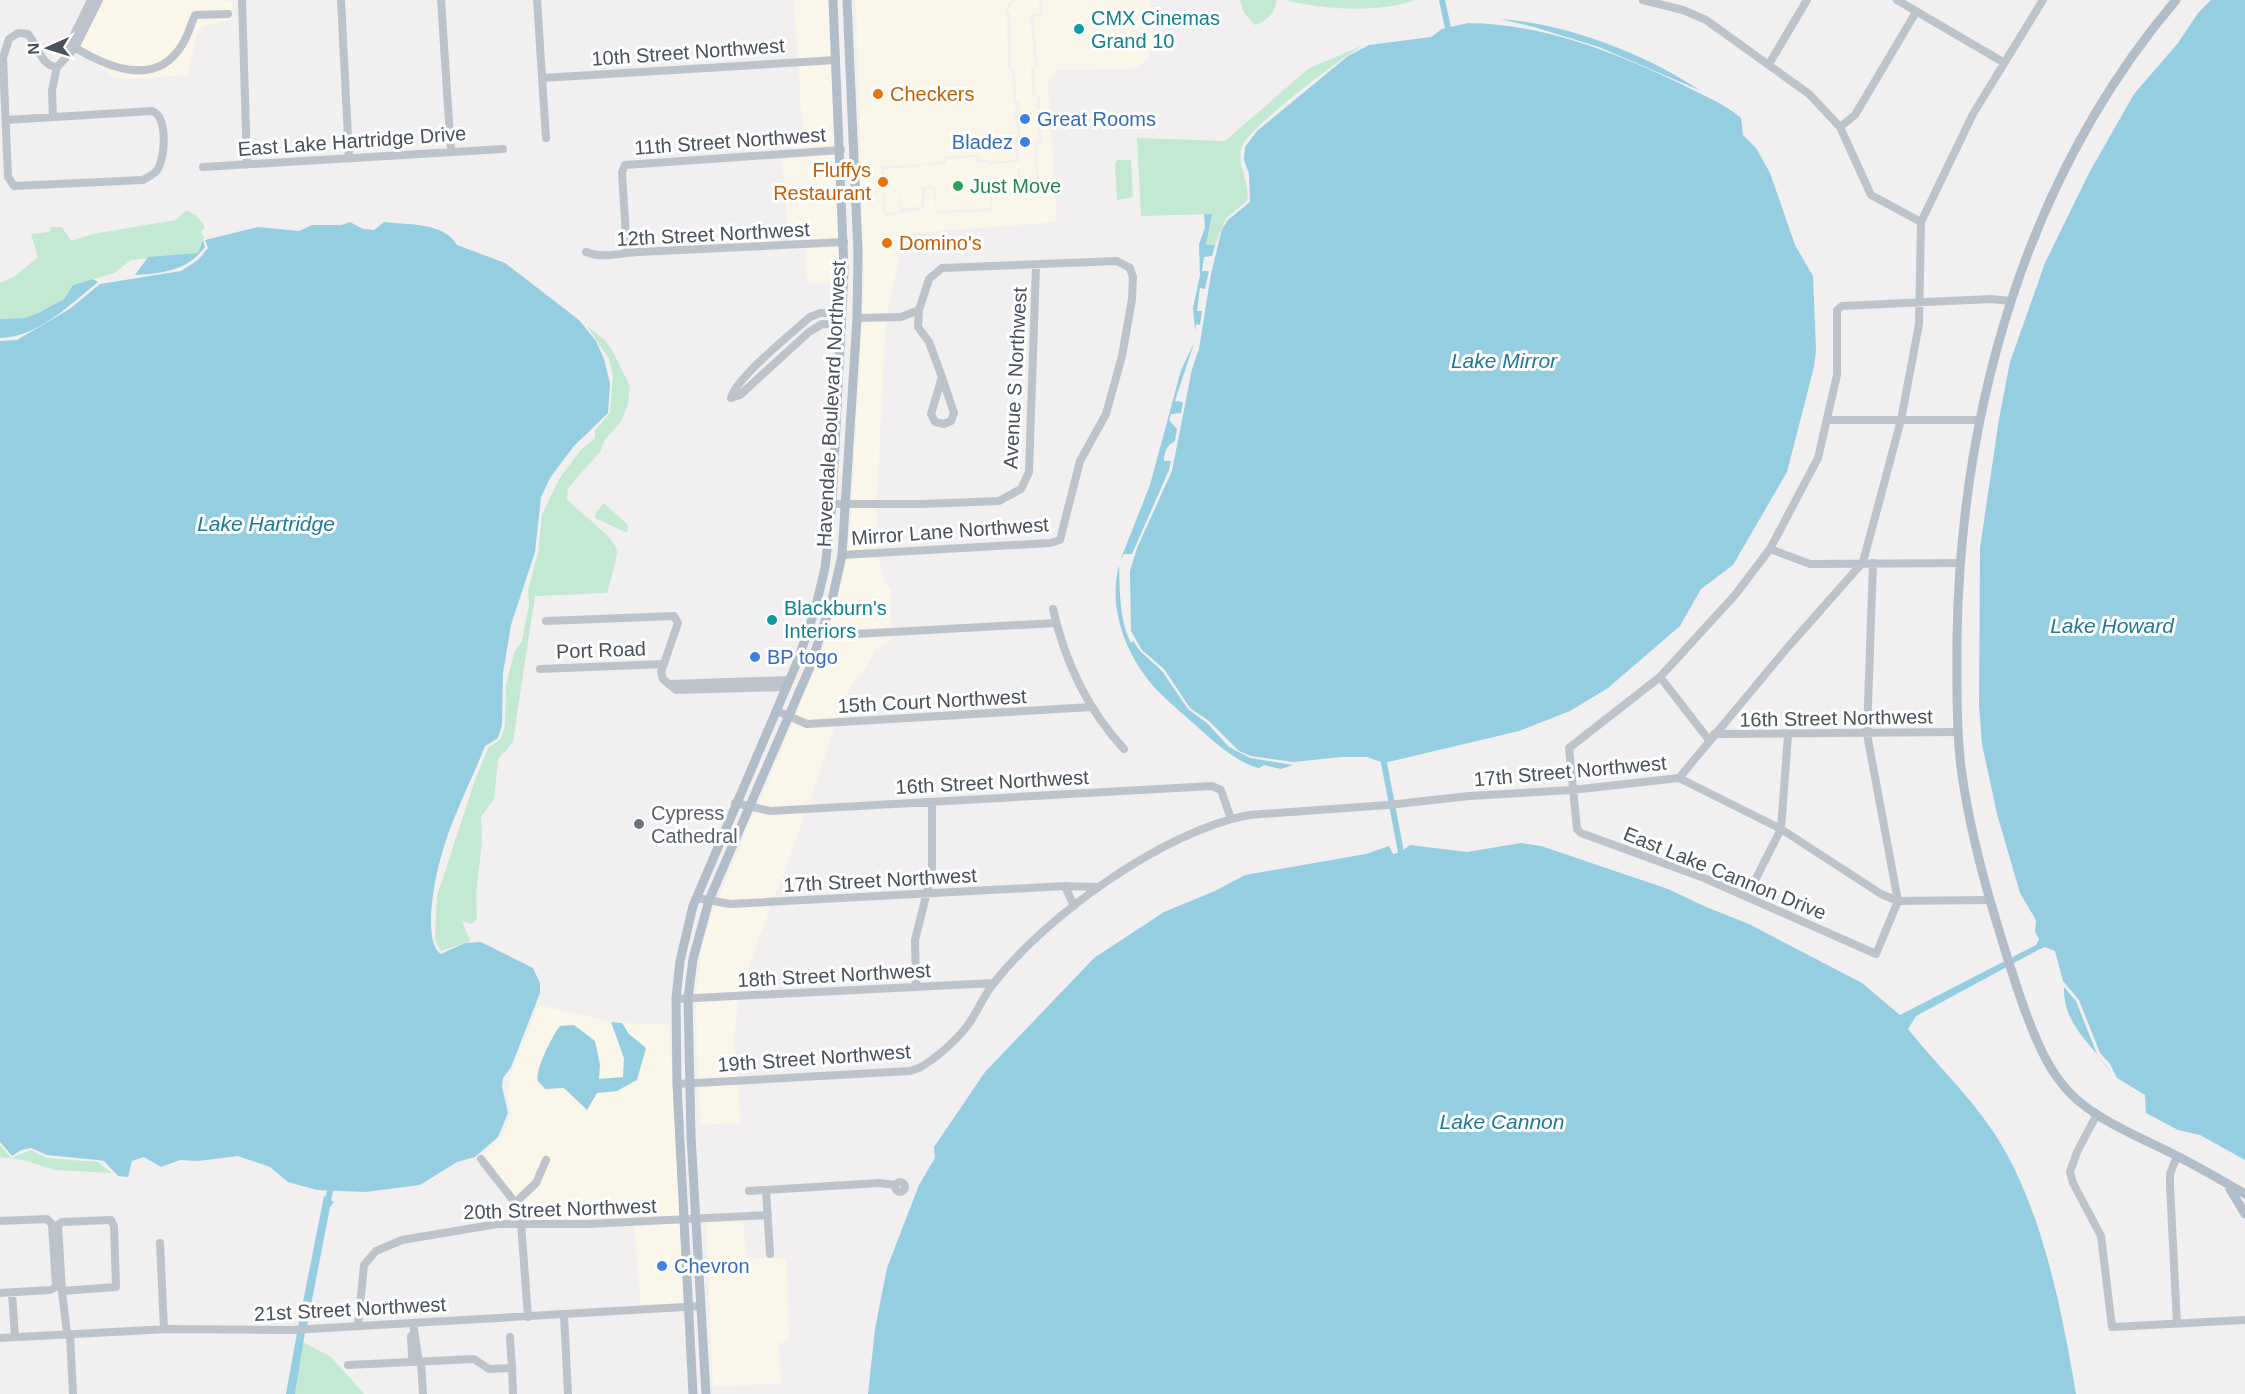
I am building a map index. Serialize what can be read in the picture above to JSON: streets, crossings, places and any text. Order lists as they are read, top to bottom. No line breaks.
{"streets":{"main road":["Havendale Boulevard Northwest"],"street":["10th Street Northwest","East Lake Hartridge Drive","11th Street Northwest","12th Street Northwest","Avenue S Northwest","Mirror Lane Northwest","Port Road","15th Court Northwest","16th Street Northwest","17th Street Northwest","East Lake Cannon Drive","18th Street Northwest","19th Street Northwest","20th Street Northwest","21st Street Northwest"]},"crossings":[["10th Street Northwest","Havendale Boulevard Northwest"],["11th Street Northwest","12th Street Northwest"],["11th Street Northwest","Havendale Boulevard Northwest"],["12th Street Northwest","Havendale Boulevard Northwest"],["Avenue S Northwest","Havendale Boulevard Northwest"],["Avenue S Northwest","Mirror Lane Northwest"],["Havendale Boulevard Northwest","Mirror Lane Northwest"],["Havendale Boulevard Northwest","15th Court Northwest"],["Havendale Boulevard Northwest","16th Street Northwest"],["Havendale Boulevard Northwest","17th Street Northwest"],["Havendale Boulevard Northwest","18th Street Northwest"],["Havendale Boulevard Northwest","19th Street Northwest"],["Havendale Boulevard Northwest","20th Street Northwest"],["Havendale Boulevard Northwest","21st Street Northwest"],["16th Street Northwest","17th Street Northwest"],["17th Street Northwest","East Lake Cannon Drive"],["17th Street Northwest","19th Street Northwest"],["18th Street Northwest","19th Street Northwest"],["20th Street Northwest","21st Street Northwest"]],"water":["Lake Mirror","Lake Hartridge","Lake Howard","Lake Cannon"],"places":["CMX Cinemas Grand 10","Checkers","Great Rooms","Bladez","Fluffys Restaurant","Just Move","Domino's","Blackburn's Interiors","BP togo","Cypress Cathedral","Chevron"],"north":"left"}
